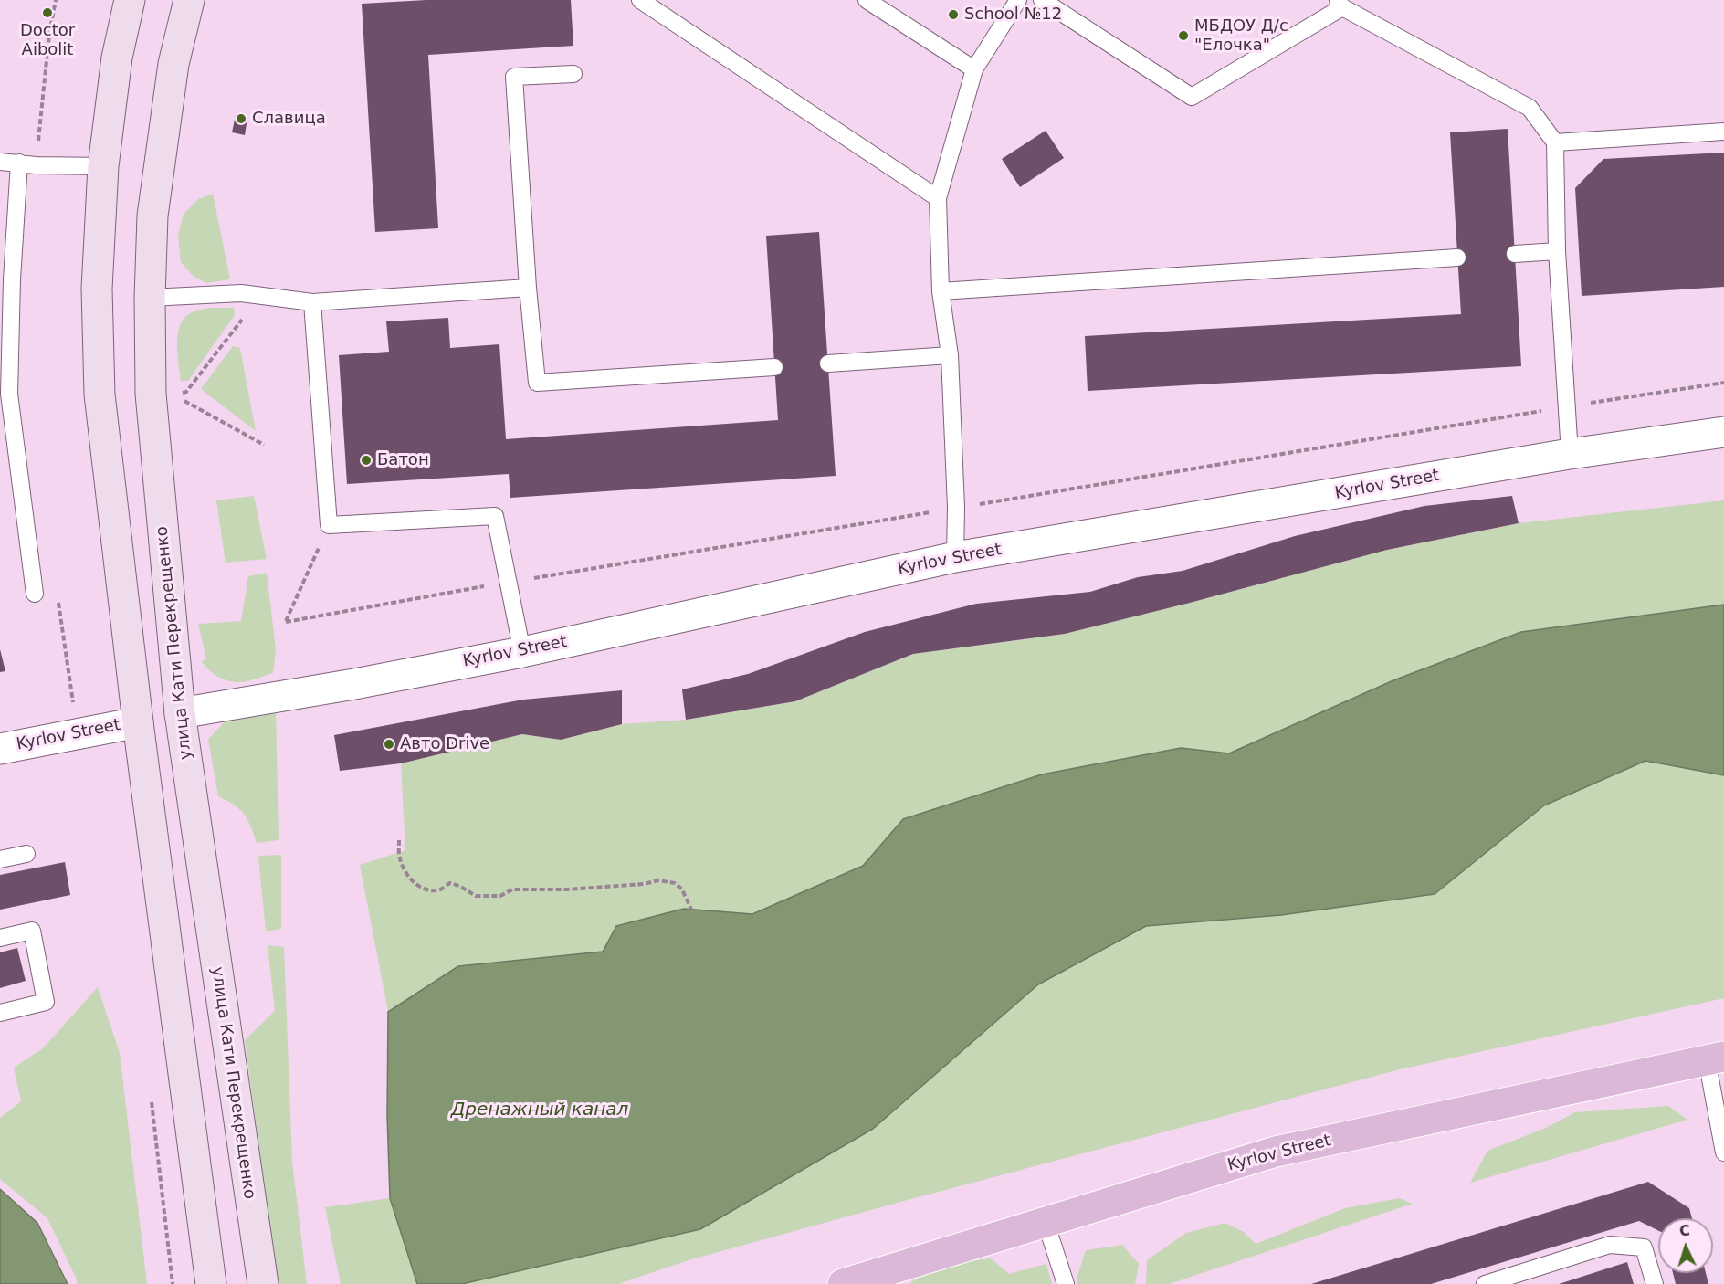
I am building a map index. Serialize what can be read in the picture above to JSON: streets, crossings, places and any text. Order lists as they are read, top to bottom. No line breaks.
{"streets":{"main road":["Kyrlov Street"],"street":["улица Кати Перекрещенко"]},"crossings":[["Kyrlov Street","улица Кати Перекрещенко"]],"water":["Дренажный канал"],"places":["Doctor Aibolit","School №12","МБДОУ Д/с \"Елочка\"","Славица","Батон","Авто Drive"],"north":"top"}
